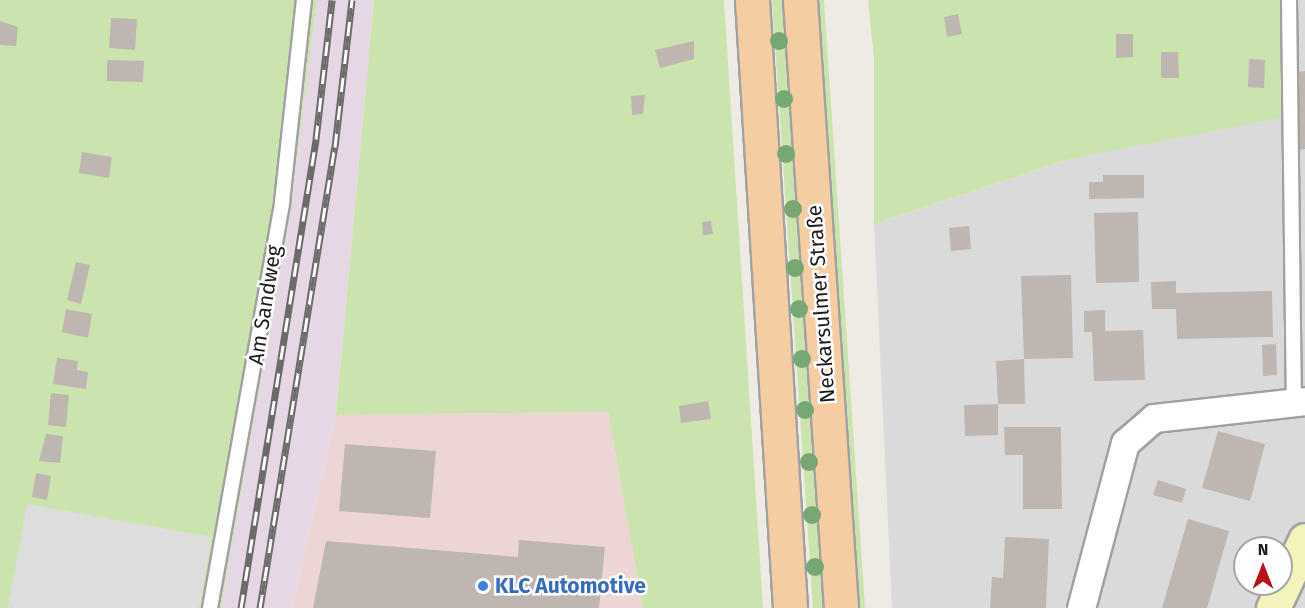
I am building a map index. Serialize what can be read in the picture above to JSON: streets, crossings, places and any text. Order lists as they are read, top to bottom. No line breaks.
{"streets":{"main road":["Neckarsulmer Straße"],"lane":["Am Sandweg"]},"places":["KLC Automotive"],"north":"top"}
